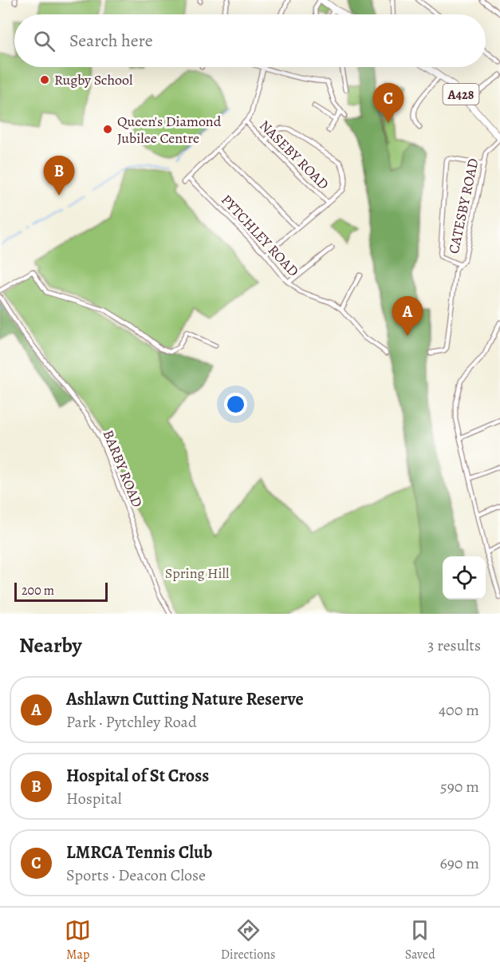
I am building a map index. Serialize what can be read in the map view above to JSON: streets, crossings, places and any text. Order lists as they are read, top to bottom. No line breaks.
{"streets":{"highway":["A428"],"street":["NASEBY ROAD","CATESBY ROAD","PYTCHLEY ROAD","BARBY ROAD"]},"crossings":[["A428","CATESBY ROAD"]],"parks":["Spring Hill"],"places":["Rugby School","Queen's Diamond Jubilee Centre"],"scale_bar":"200 m","page":{"search":"Search here","pins":["C","B","A"],"scale":"200 m","heading":["Nearby","3 results"],"list":[{"mark":"A","name":"Ashlawn Cutting Nature Reserve","note":"Park · Pytchley Road","value":"400 m"},{"mark":"B","name":"Hospital of St Cross","note":"Hospital","value":"590 m"},{"mark":"C","name":"LMRCA Tennis Club","note":"Sports · Deacon Close","value":"690 m"}],"nav":["Map","Directions","Saved"]}}
